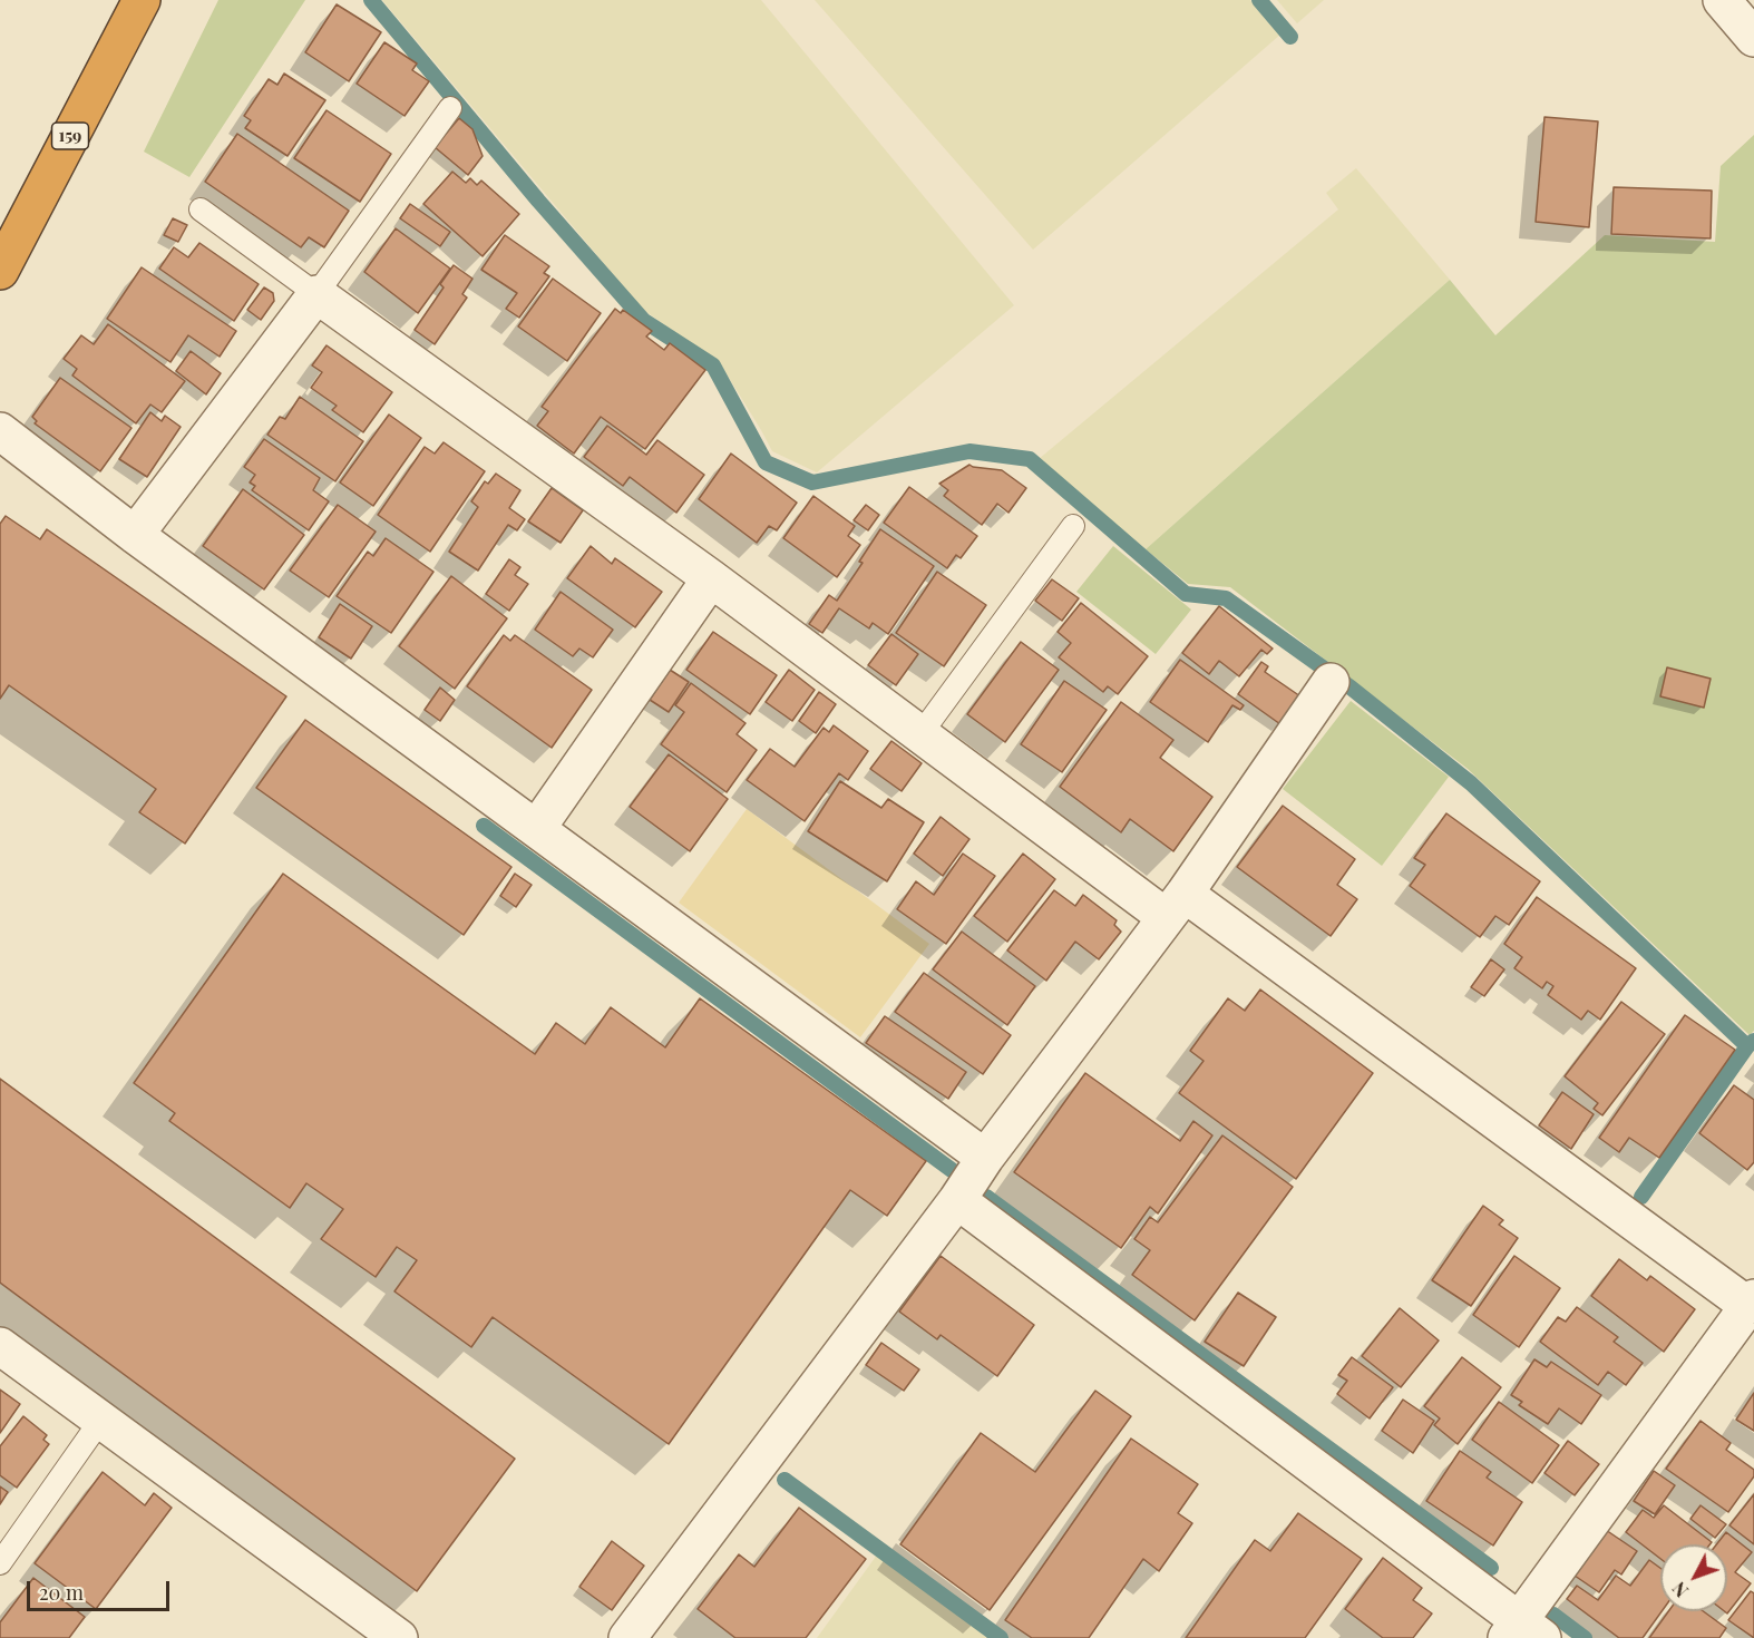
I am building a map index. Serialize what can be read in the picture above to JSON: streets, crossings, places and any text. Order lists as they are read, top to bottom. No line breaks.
{"streets":{"highway":["159"]},"scale_bar":"20 m","north":"bottom left"}
